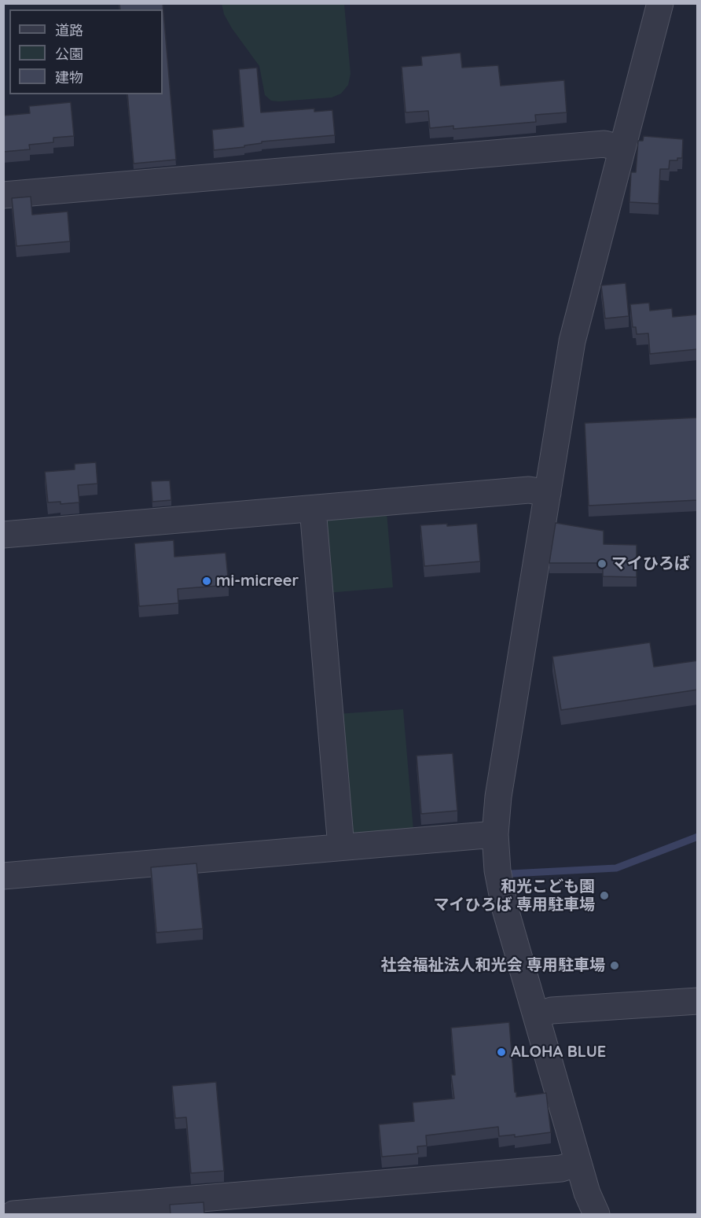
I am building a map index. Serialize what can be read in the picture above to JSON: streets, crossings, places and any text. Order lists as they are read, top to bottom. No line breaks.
{"places":["マイひろば","mi-micreer","和光こども園 マイひろば 専用駐車場","社会福祉法人和光会 専用駐車場","ALOHA BLUE"],"legend":["道路","公園","建物"]}
